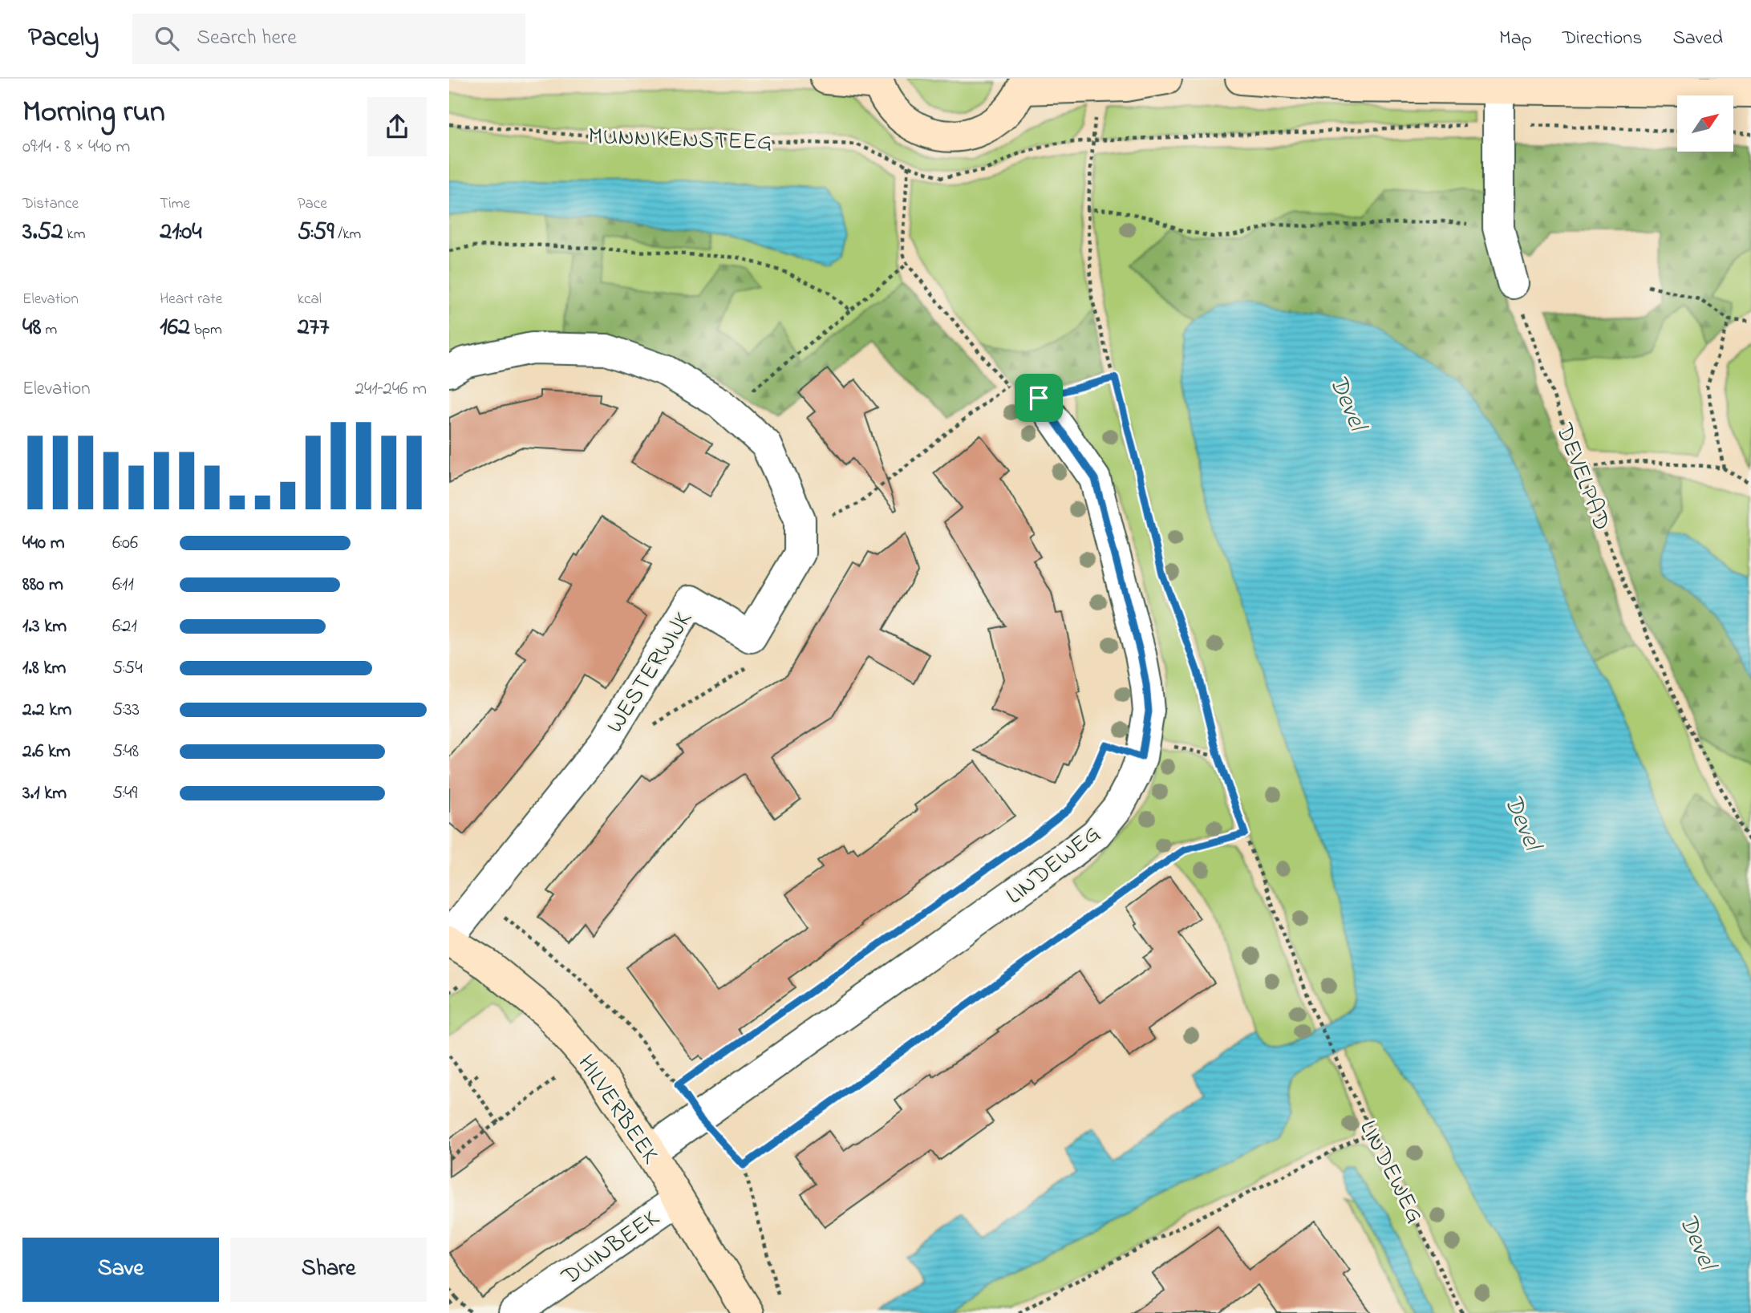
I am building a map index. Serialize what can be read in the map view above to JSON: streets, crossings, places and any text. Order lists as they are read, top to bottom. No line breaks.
{"streets":{"main road":["HILVERBEEK"],"street":["WESTERWIJK","LINDEWEG","DUINBEEK"],"path":["MUNNIKENSTEEG","DEVELPAD"]},"crossings":[["MUNNIKENSTEEG","LINDEWEG"],["LINDEWEG","HILVERBEEK"],["HILVERBEEK","DUINBEEK"]],"water":["Devel"],"north":"top right","page":{"header":"Pacely","search":"Search here","nav":["Map","Directions","Saved"],"heading":["Morning run","09:14 · 8 × 440 m"],"stats":[["Distance","3.52 km"],["Time","21:04"],["Pace","5:59 /km"],["Elevation","48 m"],["Heart rate","162 bpm"],["kcal","277"]],"chart":["Elevation","241–246 m"],"list":[{"name":"440 m","note":"6:06"},{"name":"880 m","note":"6:11"},{"name":"1.3 km","note":"6:21"},{"name":"1.8 km","note":"5:54"},{"name":"2.2 km","note":"5:33"},{"name":"2.6 km","note":"5:48"},{"name":"3.1 km","note":"5:49"}],"buttons":["Save","Share"]}}
